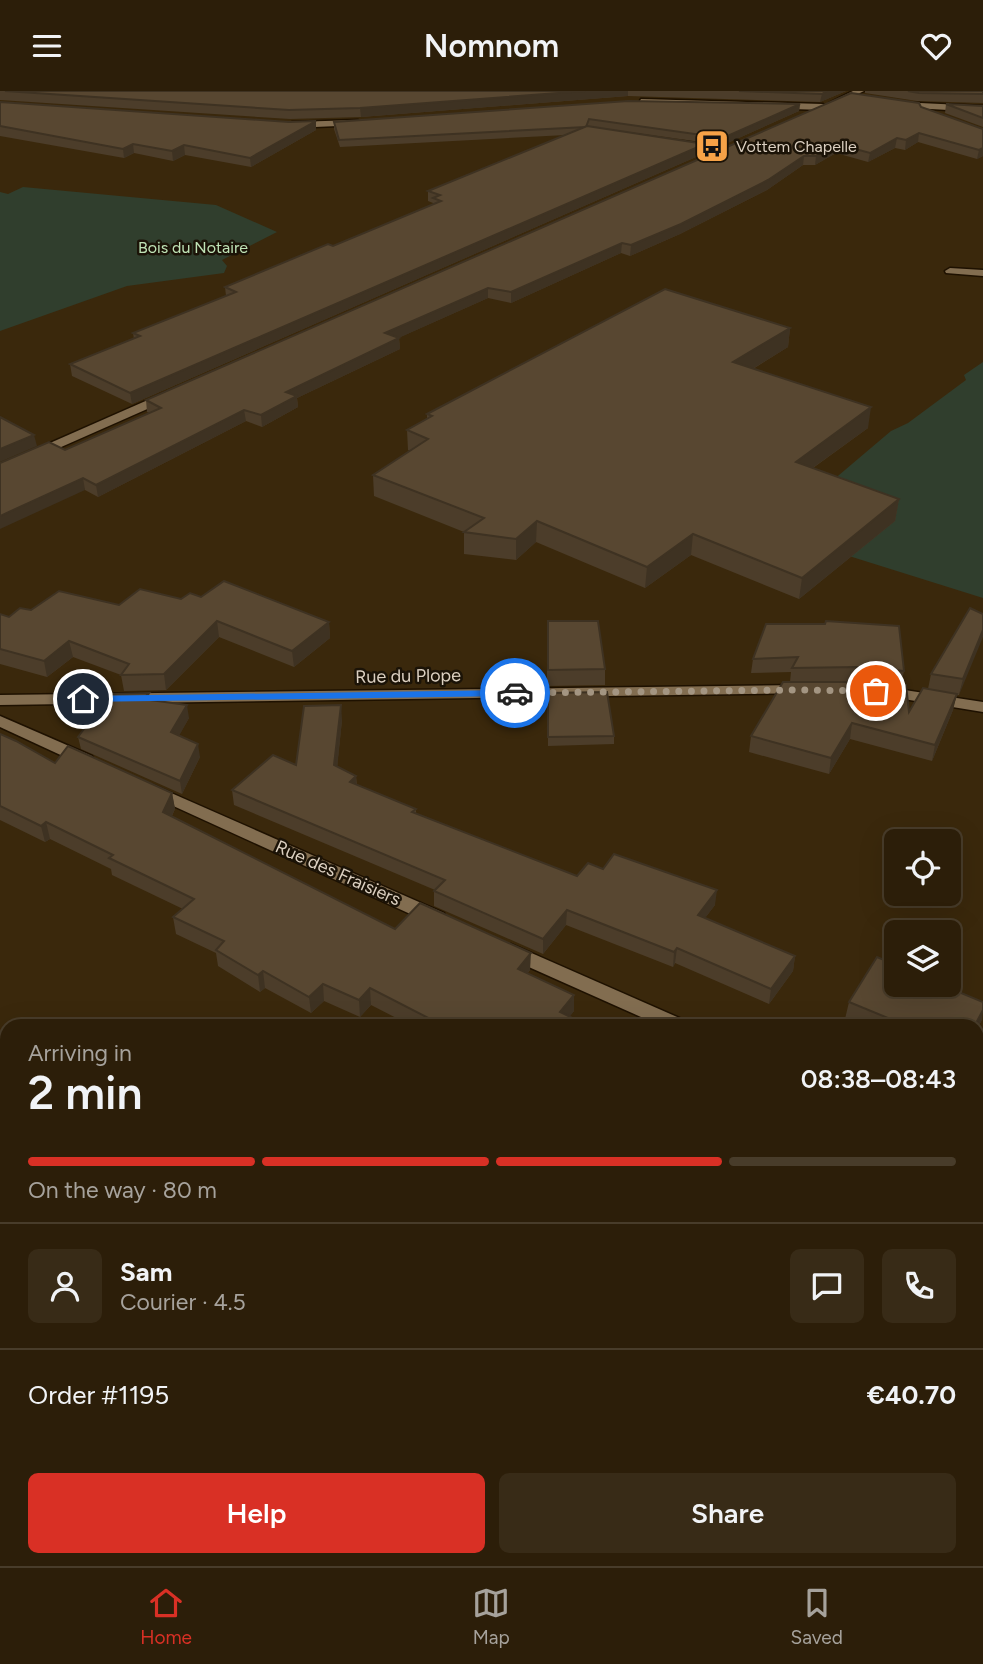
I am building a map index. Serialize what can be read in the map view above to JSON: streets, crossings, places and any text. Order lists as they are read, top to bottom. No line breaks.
{"streets":{"street":["Rue du Plope","Rue des Fraisiers"]},"parks":["Bois du Notaire"],"places":{"bus stop":["Vottem Chapelle"]},"page":{"header":"Nomnom","heading":["2 min","Arriving in","08:38–08:43"],"panel":["Sam","Courier · 4.5","Order #1195","€40.70"],"bar":"On the way · 80 m","buttons":["Help","Share"],"tabs":["Home","Map","Saved"]}}
